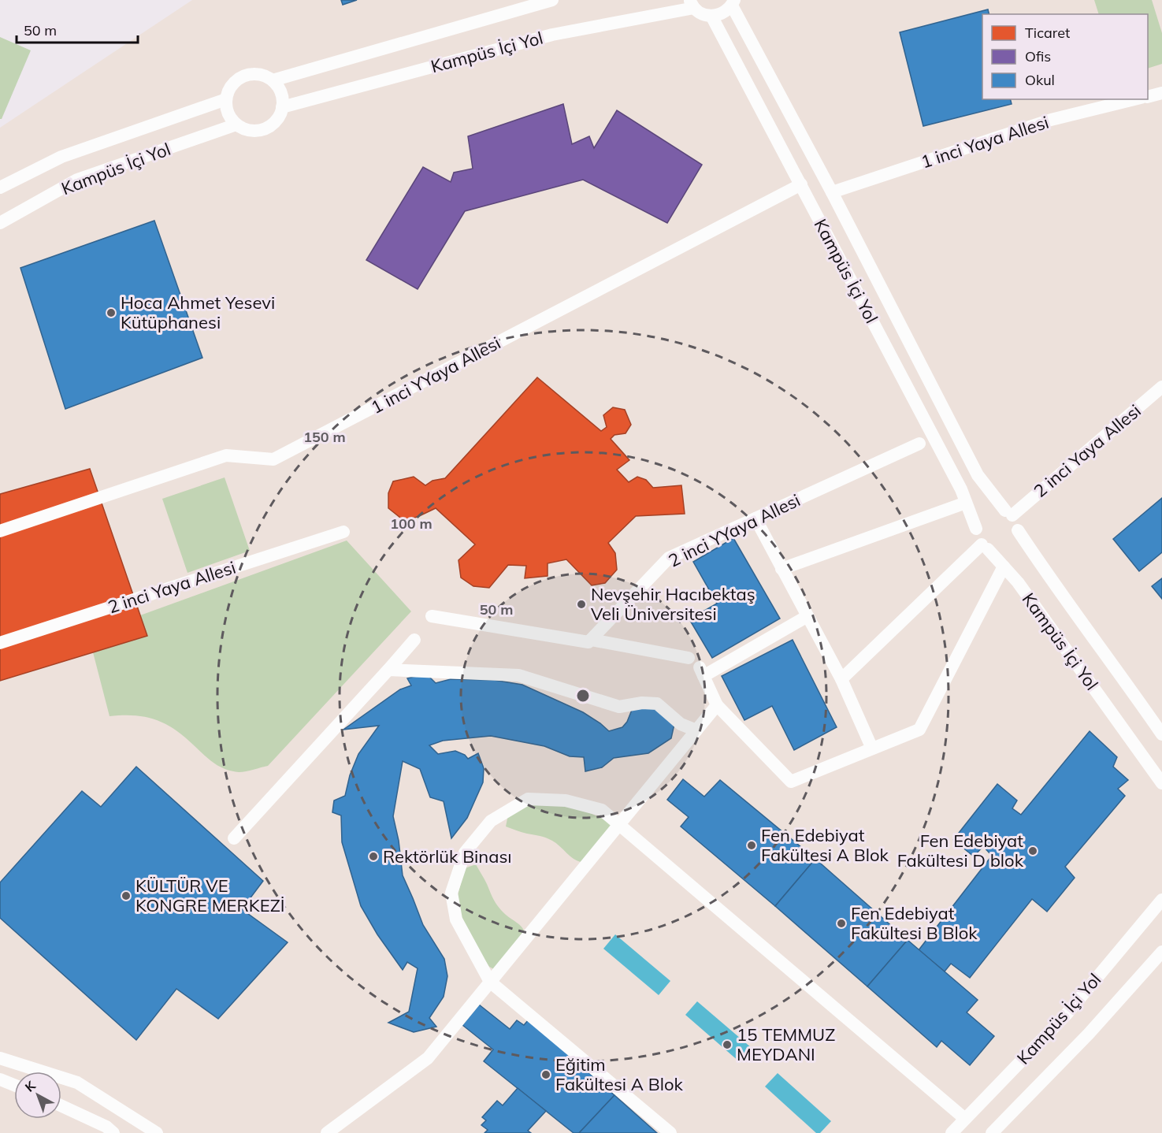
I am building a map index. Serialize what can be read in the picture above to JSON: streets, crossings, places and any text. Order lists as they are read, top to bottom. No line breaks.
{"streets":{"street":["Kampüs İçi Yol","1 inci Yaya Allesi","1 inci YYaya Allesi","2 inci Yaya Allesi","2 inci YYaya Allesi"]},"crossings":[["Kampüs İçi Yol","1 inci Yaya Allesi"],["Kampüs İçi Yol","1 inci YYaya Allesi"],["Kampüs İçi Yol","2 inci Yaya Allesi"]],"places":["Hoca Ahmet Yesevi Kütüphanesi","Nevşehir Hacıbektaş Veli Üniversitesi","Fen Edebiyat Fakültesi A Blok","Fen Edebiyat Fakültesi D blok","Rektörlük Binası","KÜLTÜR VE KONGRE MERKEZİ","Fen Edebiyat Fakültesi B Blok","15 TEMMUZ MEYDANI","Eğitim Fakültesi A Blok"],"legend":["Ticaret","Ofis","Okul"],"scale_bar":"50 m","north":"top left","rings":["150 m","100 m","50 m"]}
